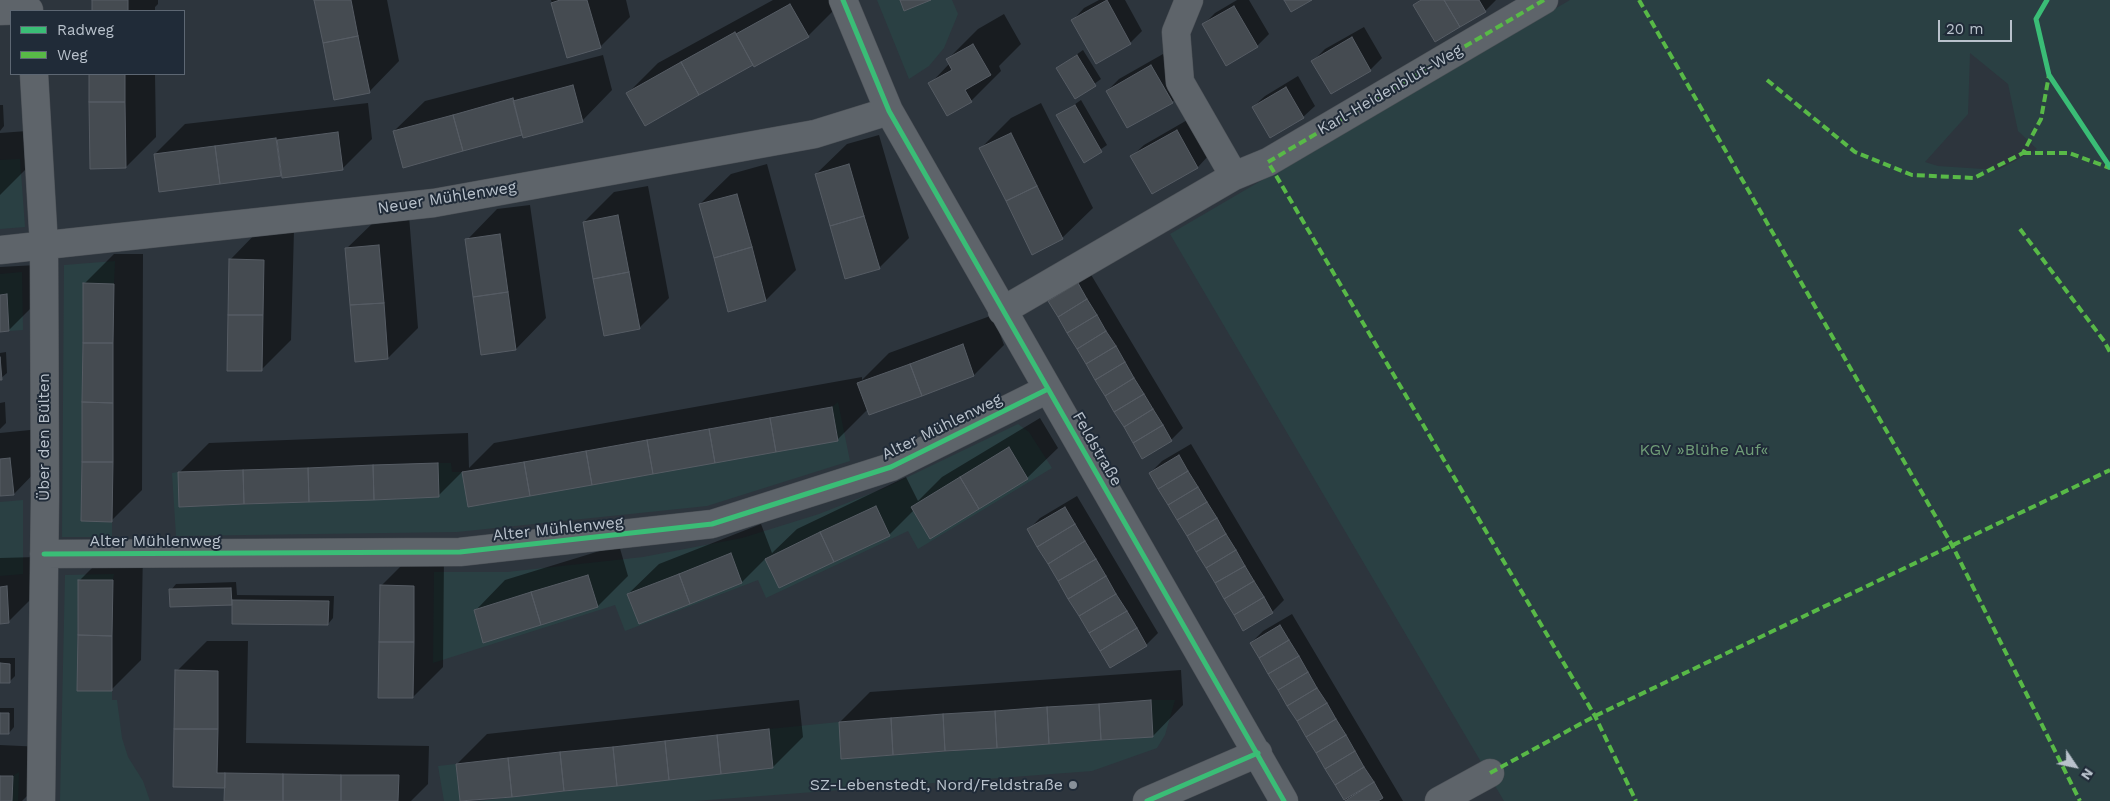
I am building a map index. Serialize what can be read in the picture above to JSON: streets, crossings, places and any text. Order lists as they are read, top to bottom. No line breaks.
{"streets":{"street":["Karl-Heidenblut-Weg","Neuer Mühlenweg","Alter Mühlenweg","Über den Bülten","Feldstraße"]},"crossings":[["Karl-Heidenblut-Weg","Feldstraße"],["Neuer Mühlenweg","Über den Bülten"],["Neuer Mühlenweg","Feldstraße"],["Alter Mühlenweg","Über den Bülten"],["Alter Mühlenweg","Feldstraße"]],"parks":["KGV »Blühe Auf«"],"places":["SZ-Lebenstedt, Nord/Feldstraße"],"legend":["Radweg","Weg"],"scale_bar":"20 m","north":"bottom right"}
